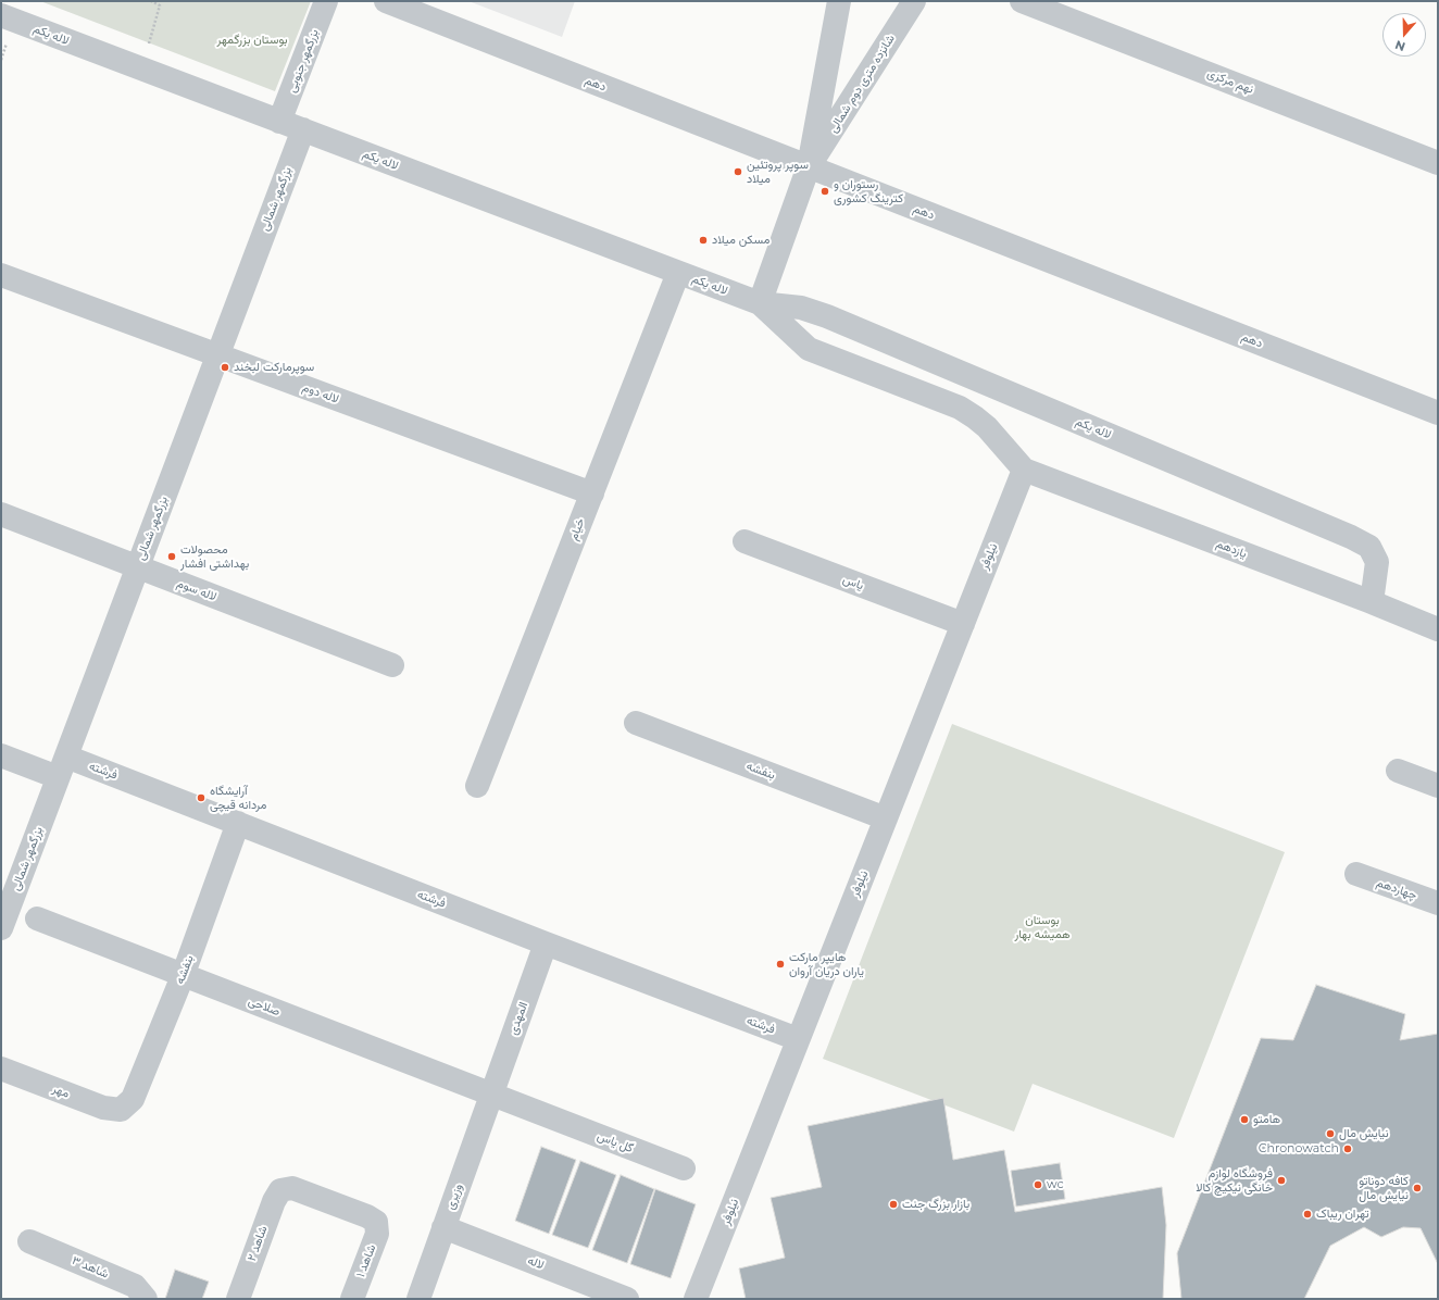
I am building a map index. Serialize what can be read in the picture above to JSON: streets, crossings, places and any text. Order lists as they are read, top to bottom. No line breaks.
{"streets":{"street":["لاله یکم","بزرگمهر جنوبی","نهم مرکزی","دهم","شانزده متری دوم شمالی","بزرگمهر شمالی","لاله دوم","خیام","یازدهم","نیلوفر","یاس","لاله سوم","فرشته","بنفشه","چهاردهم","صلاحی","المهدی","مهر","گل یاس","وزیری","شاهد ۲","شاهد ۱","لاله","شاهد ۳"]},"crossings":[["لاله یکم","بزرگمهر جنوبی"],["لاله یکم","شانزده متری دوم شمالی"],["لاله یکم","بزرگمهر شمالی"],["لاله یکم","خیام"],["لاله یکم","یازدهم"],["لاله یکم","نیلوفر"],["دهم","شانزده متری دوم شمالی"],["بزرگمهر شمالی","لاله دوم"],["بزرگمهر شمالی","لاله سوم"],["بزرگمهر شمالی","فرشته"],["لاله دوم","خیام"],["یازدهم","نیلوفر"],["نیلوفر","یاس"],["نیلوفر","فرشته"],["نیلوفر","بنفشه"],["فرشته","بنفشه"],["فرشته","المهدی"],["بنفشه","صلاحی"],["بنفشه","مهر"],["صلاحی","المهدی"],["صلاحی","گل یاس"],["صلاحی","وزیری"],["المهدی","گل یاس"],["المهدی","وزیری"],["گل یاس","وزیری"],["وزیری","لاله"],["شاهد ۲","شاهد ۱"]],"parks":["بوستان بزرگمهر","بوستان همیشه بهار"],"places":["سوپر پروتئین میلاد","رستوران و کترینگ کشوری","مسکن میلاد","سوپرمارکت لبخند","محصولات بهداشتی افشار","آرایشگاه مردانه قیچی","هایپر مارکت یاران دریان آروان","هامتو","نیایش مال","Chronowatch","فروشگاه لوازم خانگی نیکیچ کالا","wc","کافه دوناتو نیایش مال","بازار بزرگ جنت","تهران ریباک"],"north":"bottom"}
